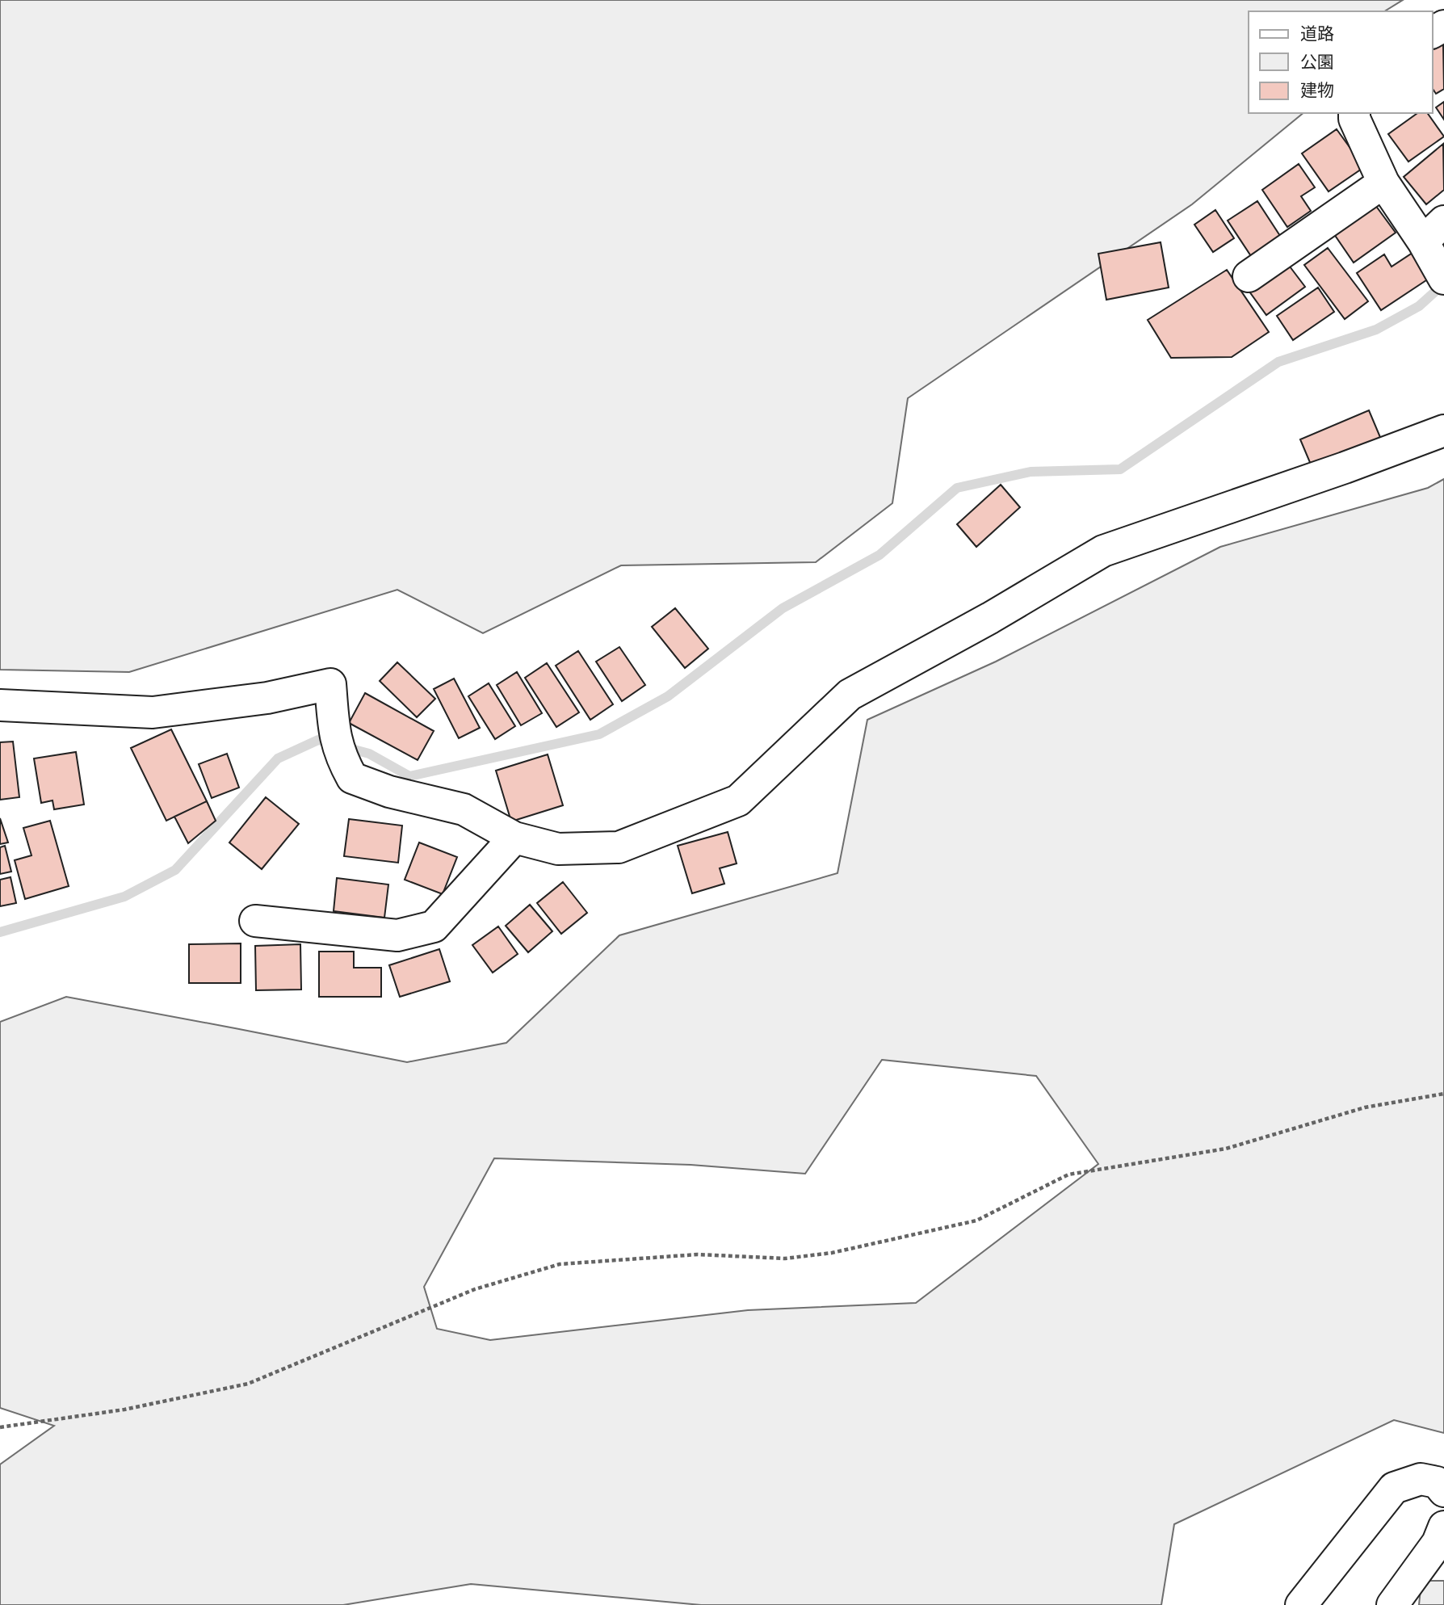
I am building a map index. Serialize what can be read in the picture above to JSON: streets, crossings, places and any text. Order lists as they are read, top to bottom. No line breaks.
{"legend":["道路","公園","建物"]}
